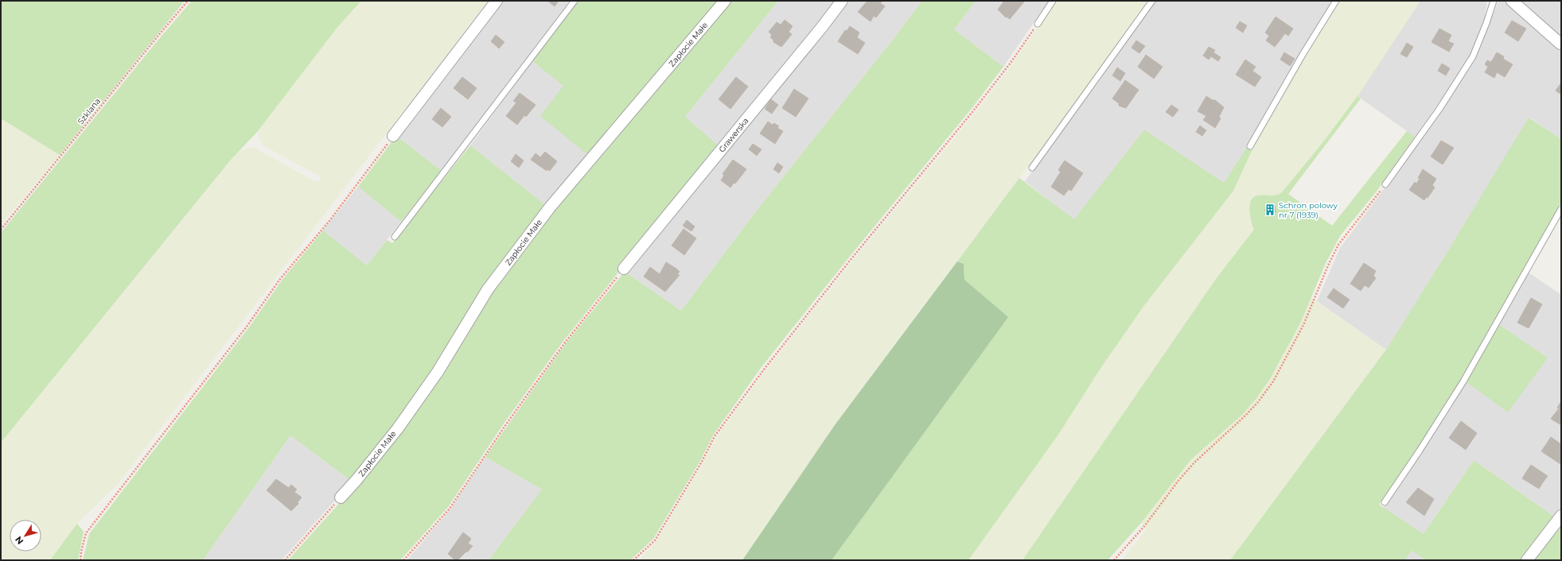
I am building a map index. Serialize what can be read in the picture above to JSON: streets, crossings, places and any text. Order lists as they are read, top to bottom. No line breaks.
{"streets":{"street":["Zapłocie Małe","Grawerska"],"path":["Szklana"]},"places":{"building":["Schron polowy nr 7 (1939)"]},"north":"bottom left"}
